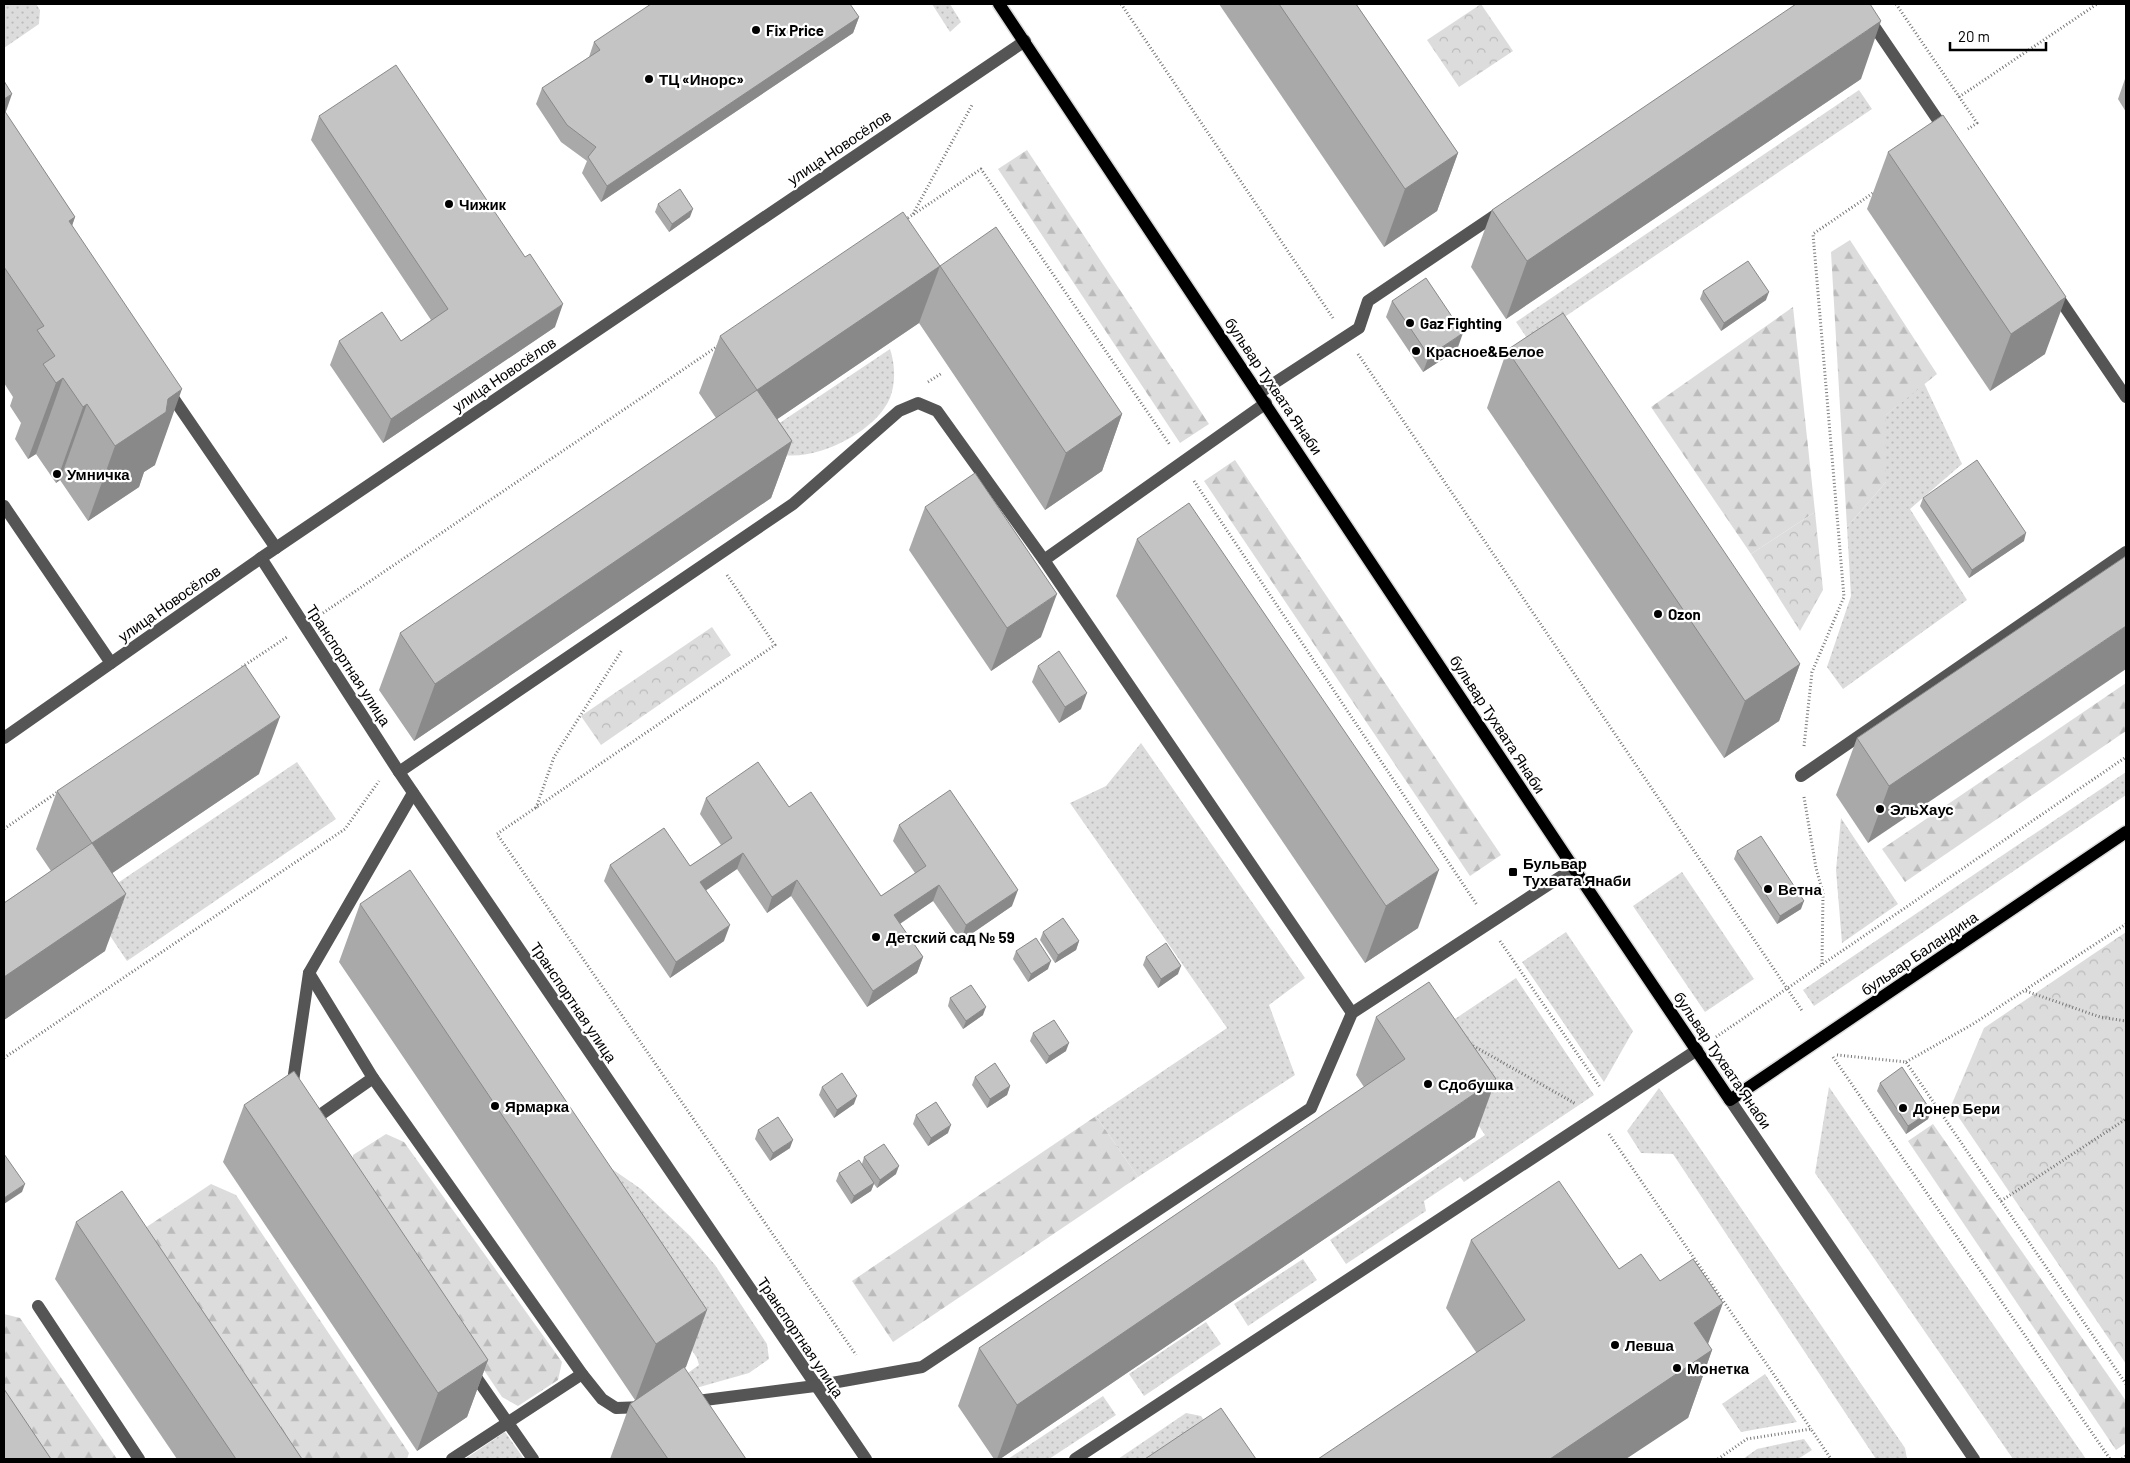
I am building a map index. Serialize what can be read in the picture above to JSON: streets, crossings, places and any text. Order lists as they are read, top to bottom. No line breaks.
{"streets":{"main road":["бульвар Тухвата Янаби","бульвар Баландина"],"street":["улица Новосёлов","Транспортная улица"]},"crossings":[["улица Новосёлов","бульвар Тухвата Янаби"],["улица Новосёлов","Транспортная улица"],["бульвар Тухвата Янаби","бульвар Баландина"]],"places":{"other":["Fix Price","ТЦ «Инорс»","Чижик","Gaz Fighting","Красное&Белое","Умничка","Ozon","ЭльХаус","Ветна","Детский сад № 59","Сдобушка","Ярмарка","Донер Бери","Левша","Монетка"],"transit":["Бульвар Тухвата Янаби"]},"scale_bar":"20 m"}
